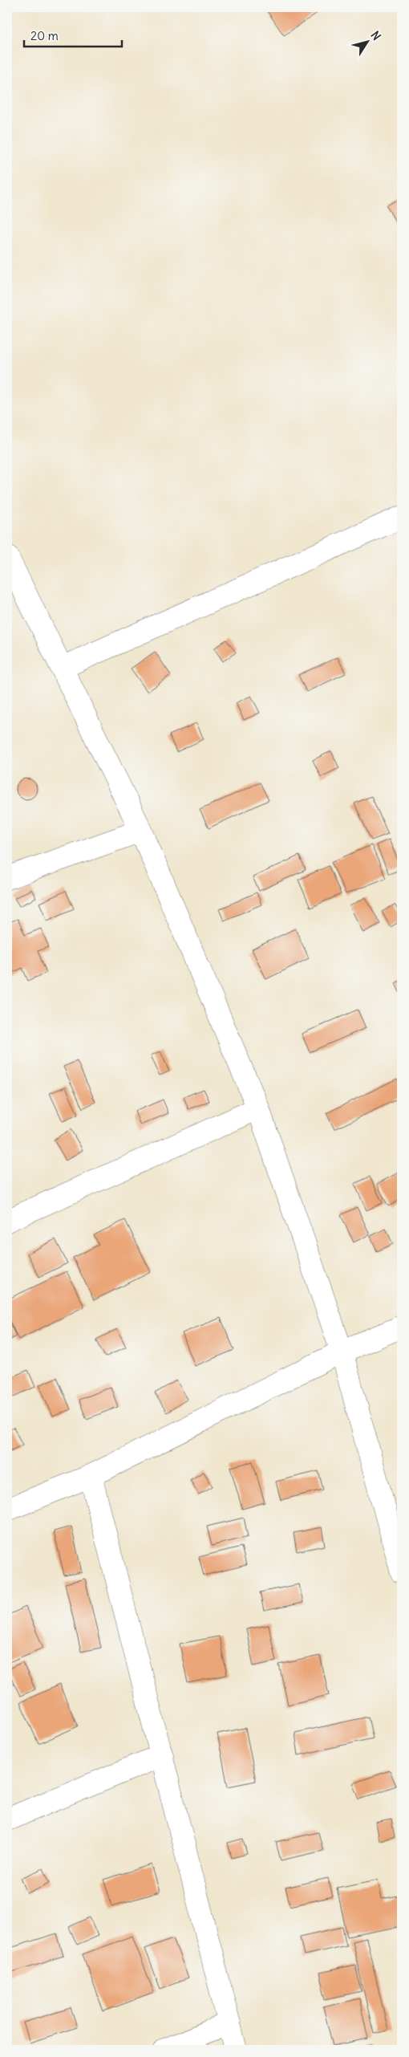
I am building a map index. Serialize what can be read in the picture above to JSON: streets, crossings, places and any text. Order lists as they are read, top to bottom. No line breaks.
{"scale_bar":"20 m","north":"top right"}
